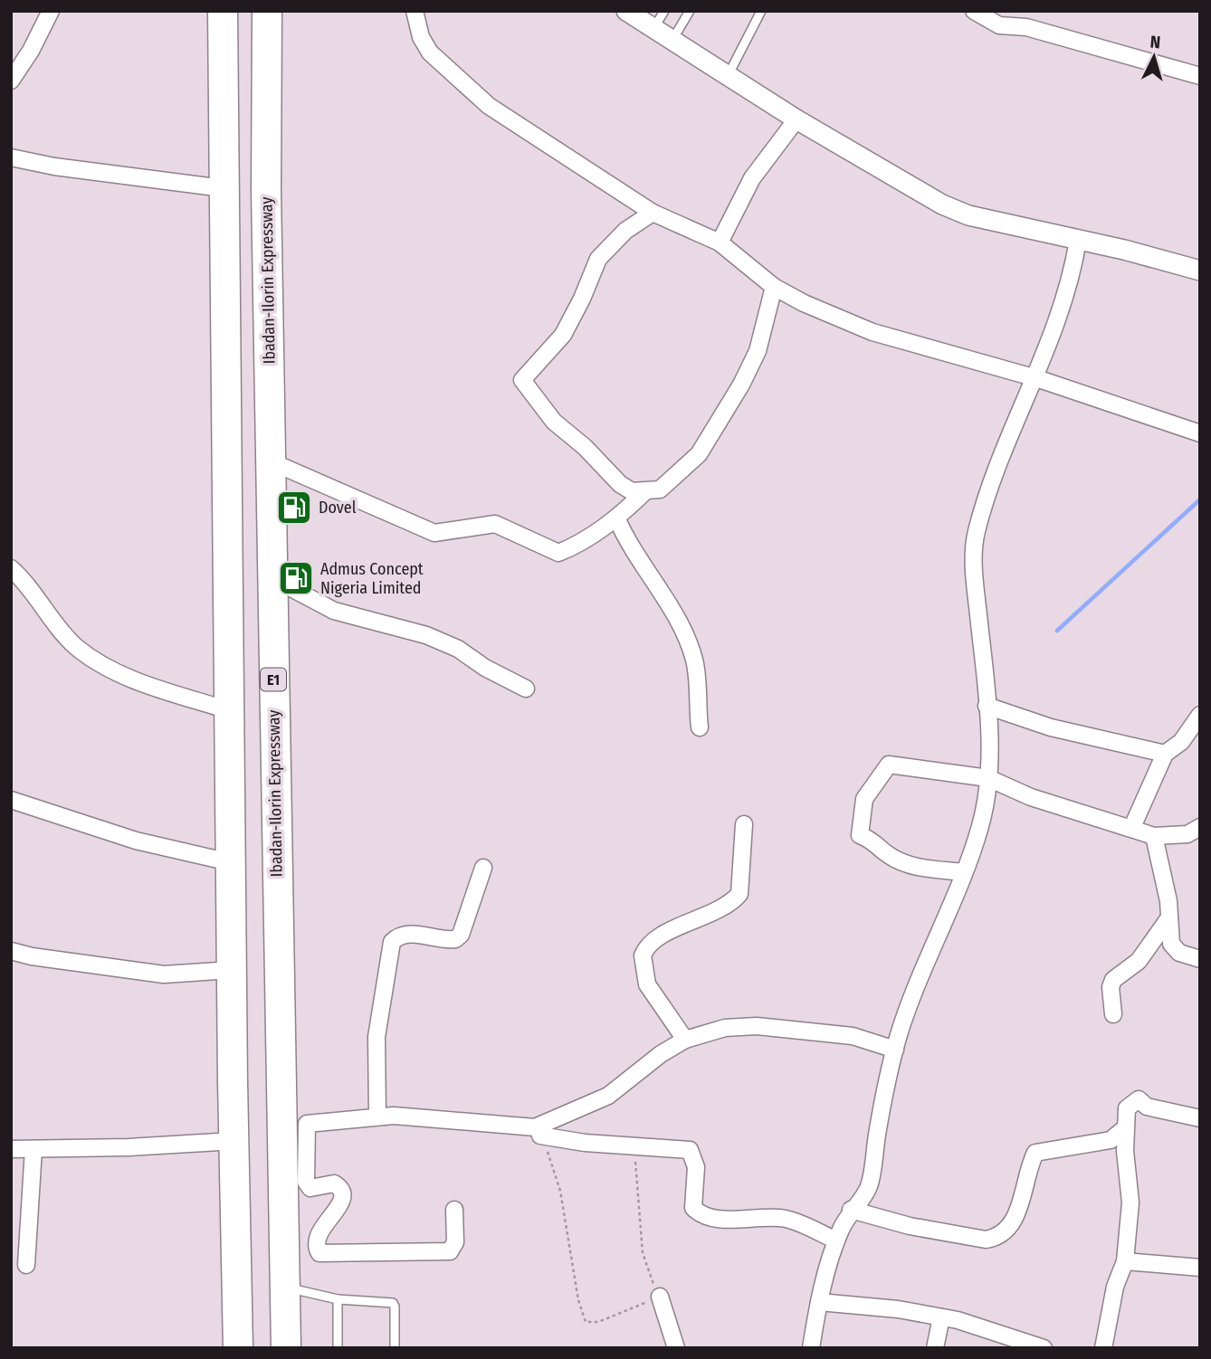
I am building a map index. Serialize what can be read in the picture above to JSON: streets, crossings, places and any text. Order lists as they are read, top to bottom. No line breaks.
{"streets":{"highway":["Ibadan-Ilorin Expressway","E1"]},"places":{"fuel station":["Dovel","Admus Concept Nigeria Limited"]},"north":"top"}
